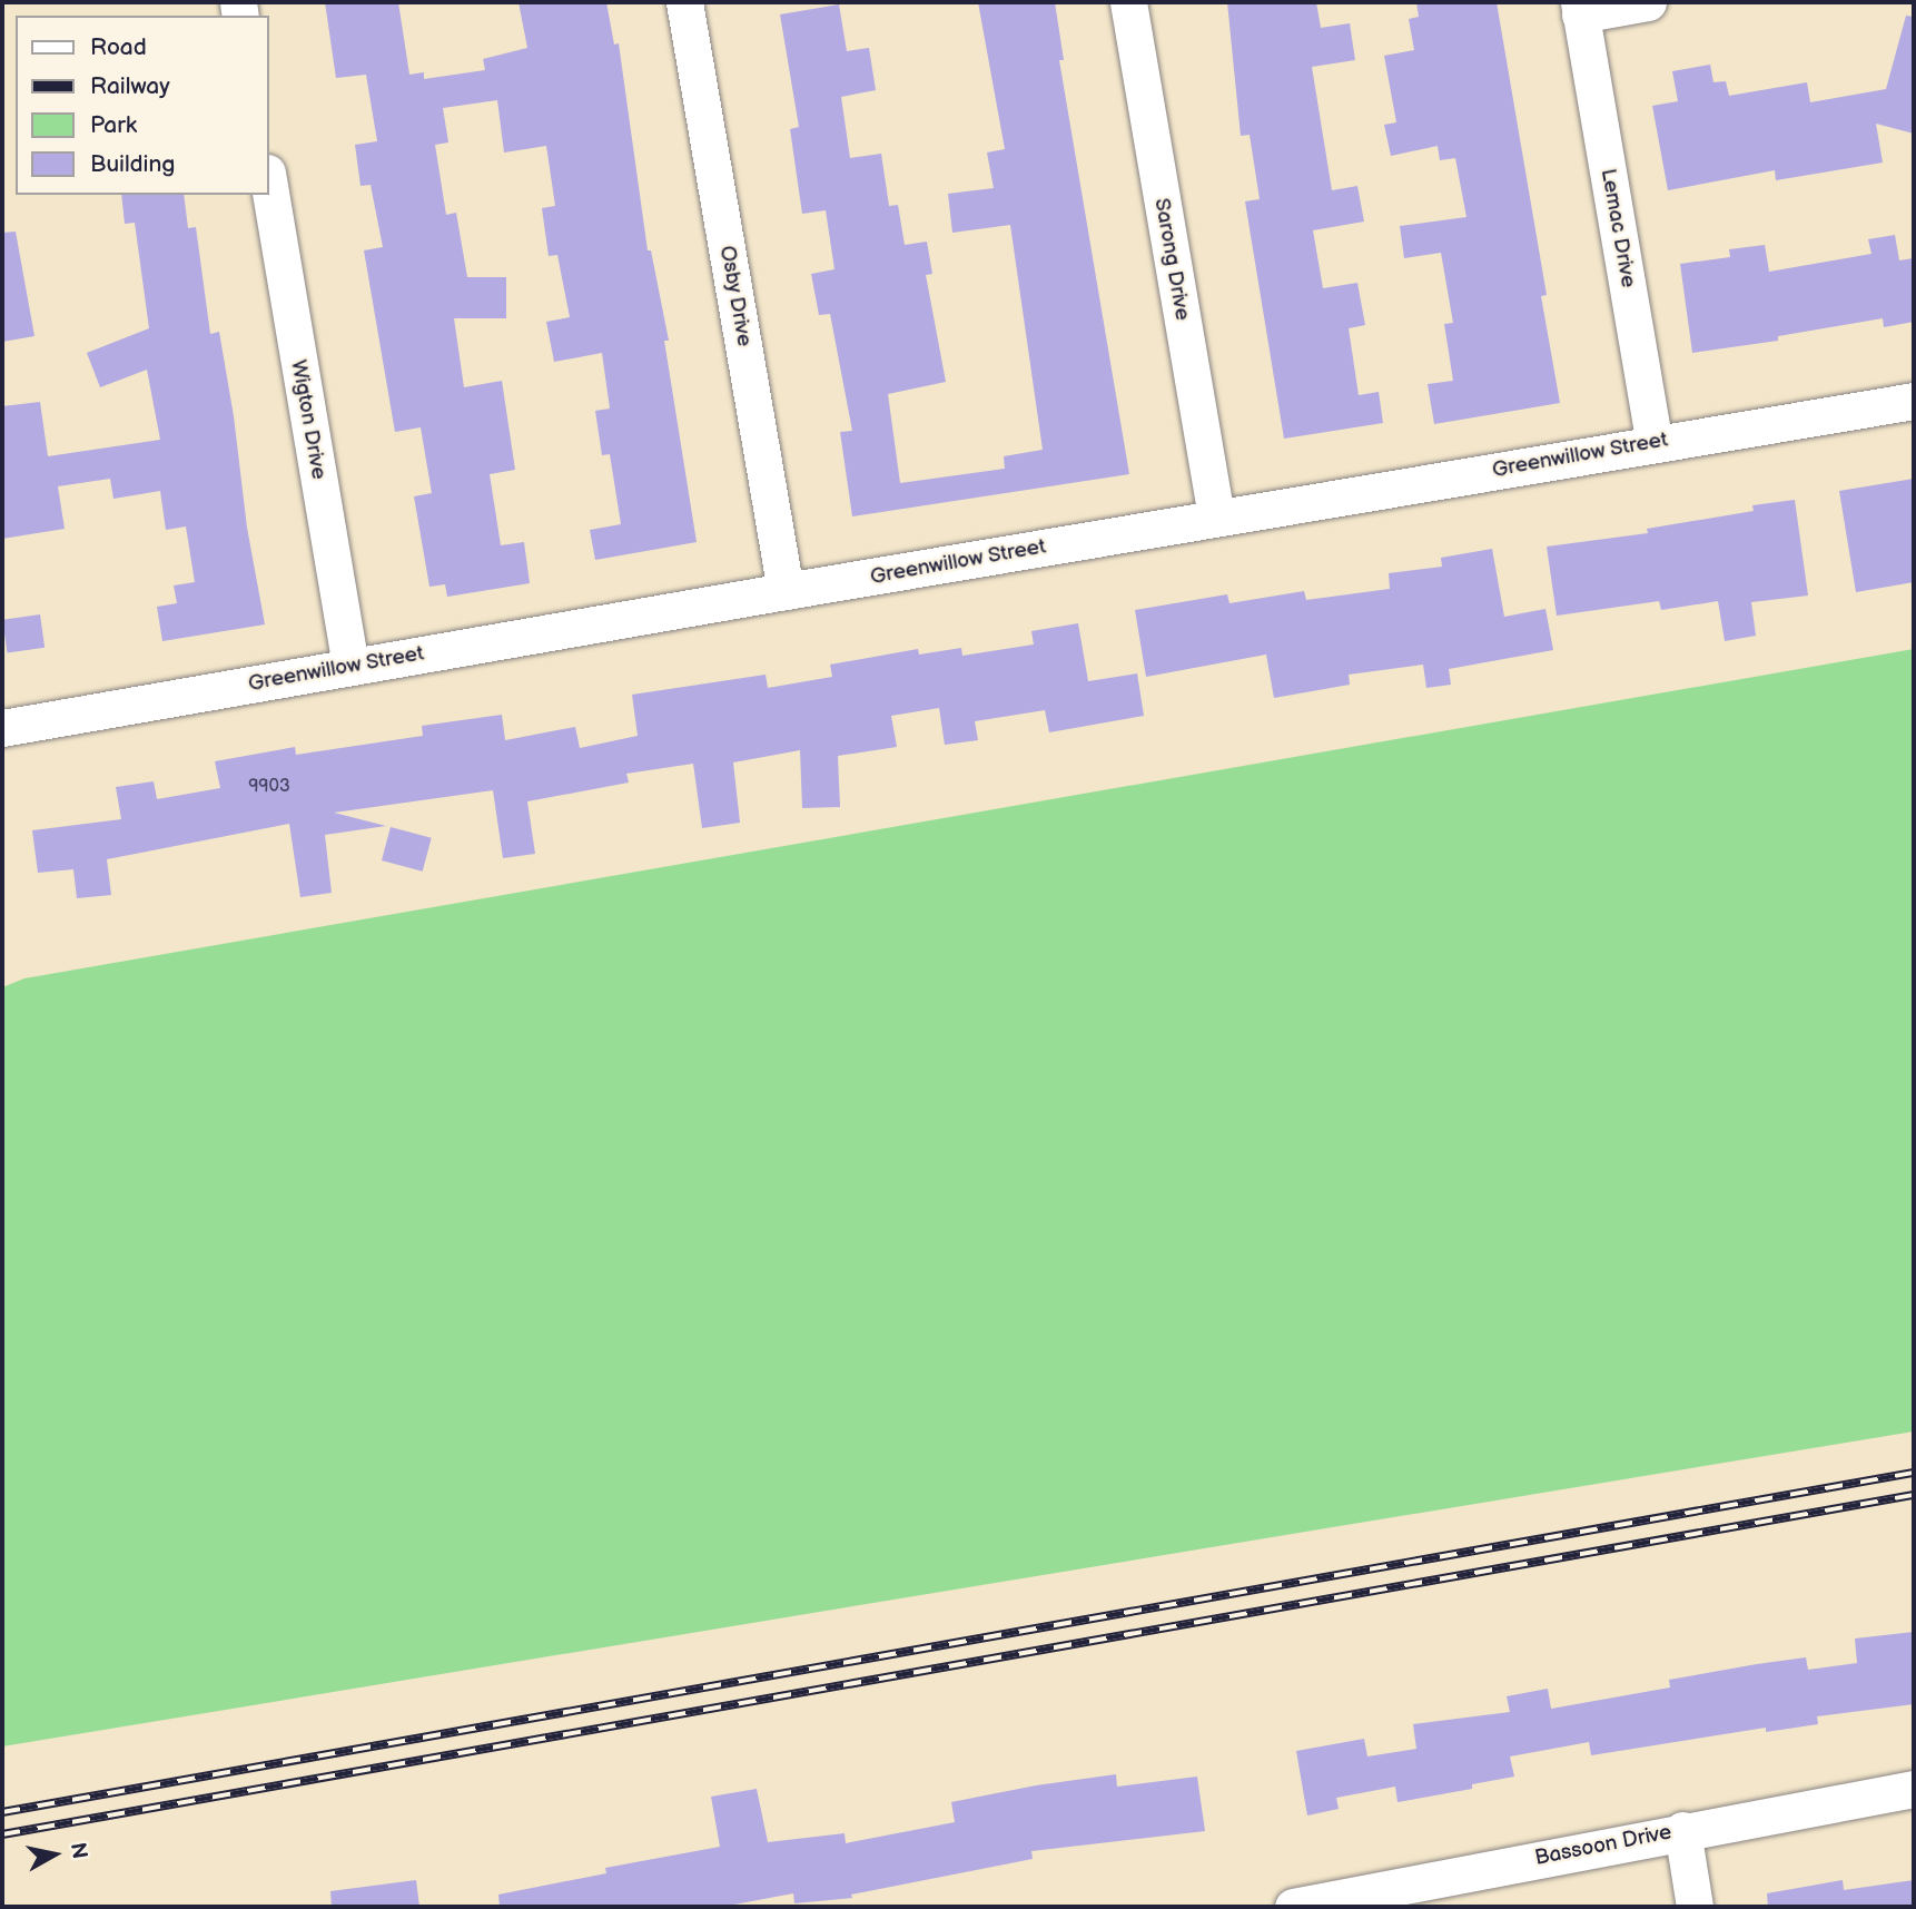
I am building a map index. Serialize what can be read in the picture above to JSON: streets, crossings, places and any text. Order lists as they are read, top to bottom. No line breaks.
{"streets":{"street":["Lemac Drive","Sarong Drive","Osby Drive","Wigton Drive","Greenwillow Street","Bassoon Drive"]},"crossings":[["Lemac Drive","Greenwillow Street"],["Sarong Drive","Greenwillow Street"],["Osby Drive","Greenwillow Street"],["Wigton Drive","Greenwillow Street"]],"house_numbers":["9903"],"legend":["Road","Railway","Park","Building"],"north":"right"}
